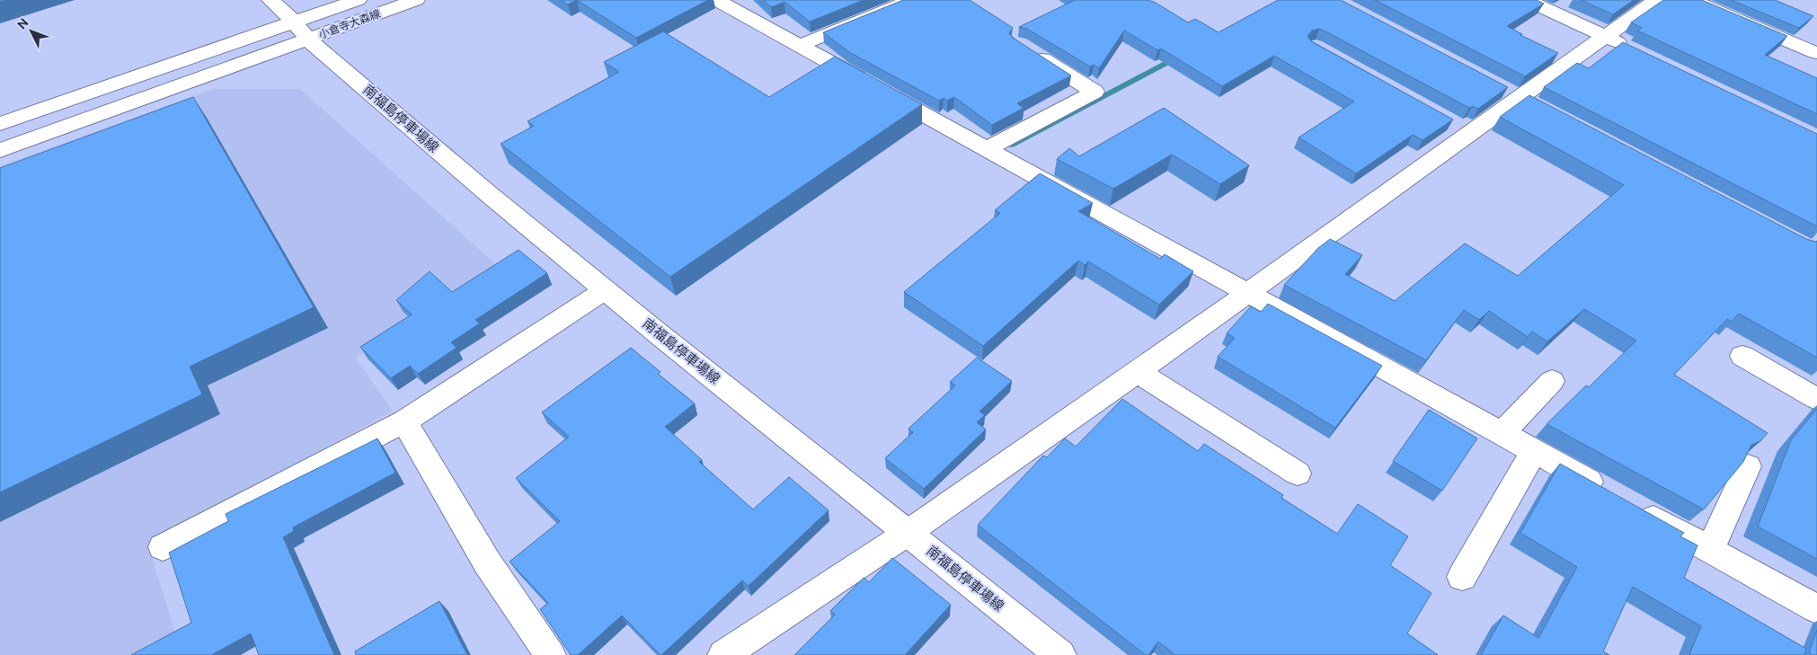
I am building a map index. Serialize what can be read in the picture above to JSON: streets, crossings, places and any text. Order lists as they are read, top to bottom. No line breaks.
{"streets":{"street":["小倉寺大森線","南福島停車場線"]},"crossings":[["小倉寺大森線","南福島停車場線"]],"north":"top left"}
